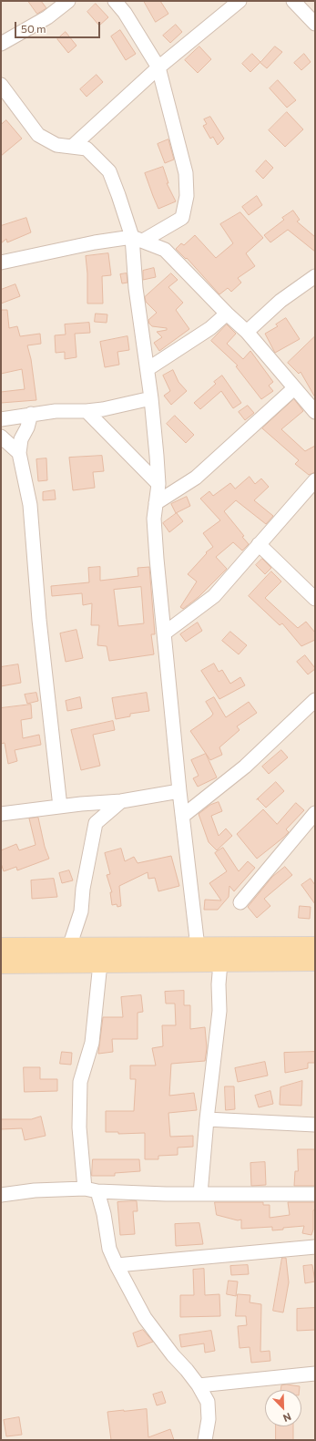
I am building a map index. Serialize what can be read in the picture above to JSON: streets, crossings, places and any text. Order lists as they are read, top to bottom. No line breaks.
{"scale_bar":"50 m","north":"bottom right"}
